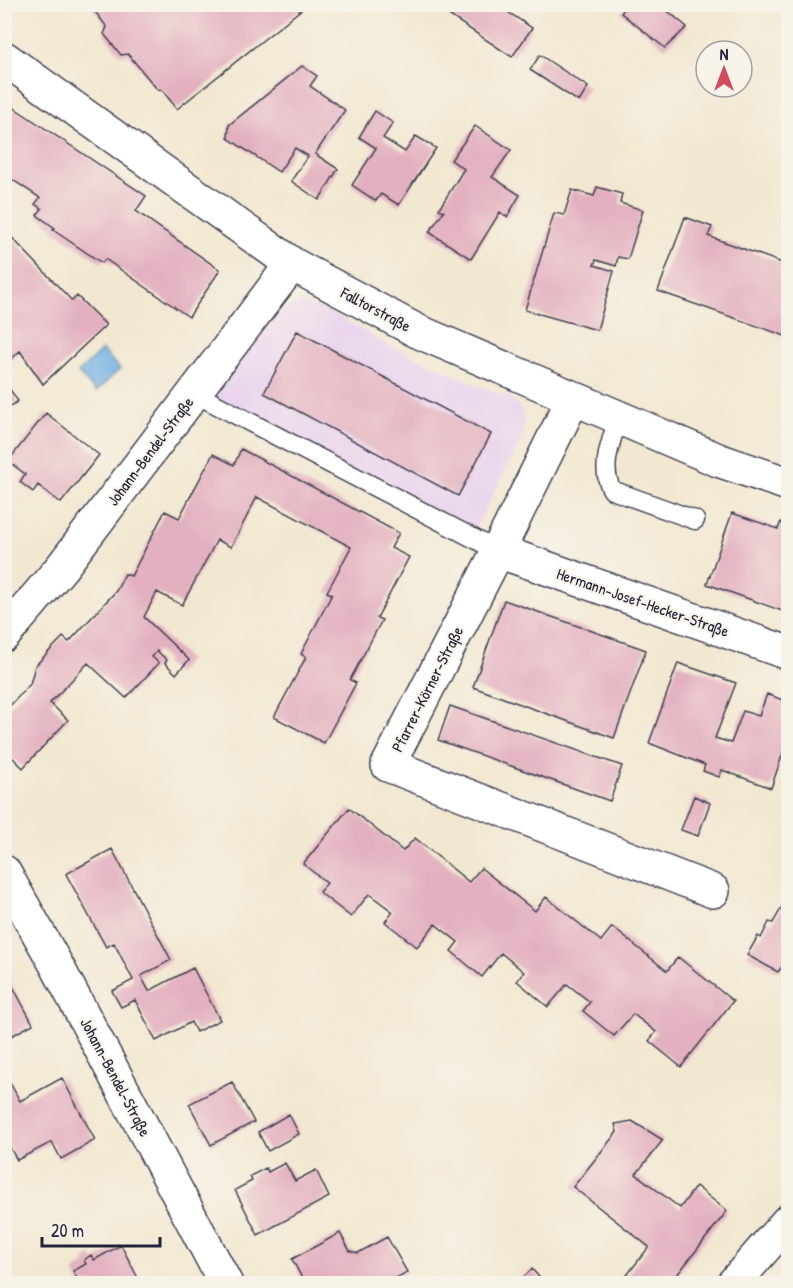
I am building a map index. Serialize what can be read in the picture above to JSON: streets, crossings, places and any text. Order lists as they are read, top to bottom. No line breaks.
{"streets":{"street":["Falltorstraße","Johann-Bendel-Straße","Hermann-Josef-Hecker-Straße","Pfarrer-Körner-Straße"]},"crossings":[["Falltorstraße","Johann-Bendel-Straße"],["Falltorstraße","Pfarrer-Körner-Straße"],["Hermann-Josef-Hecker-Straße","Pfarrer-Körner-Straße"]],"scale_bar":"20 m","north":"top"}
